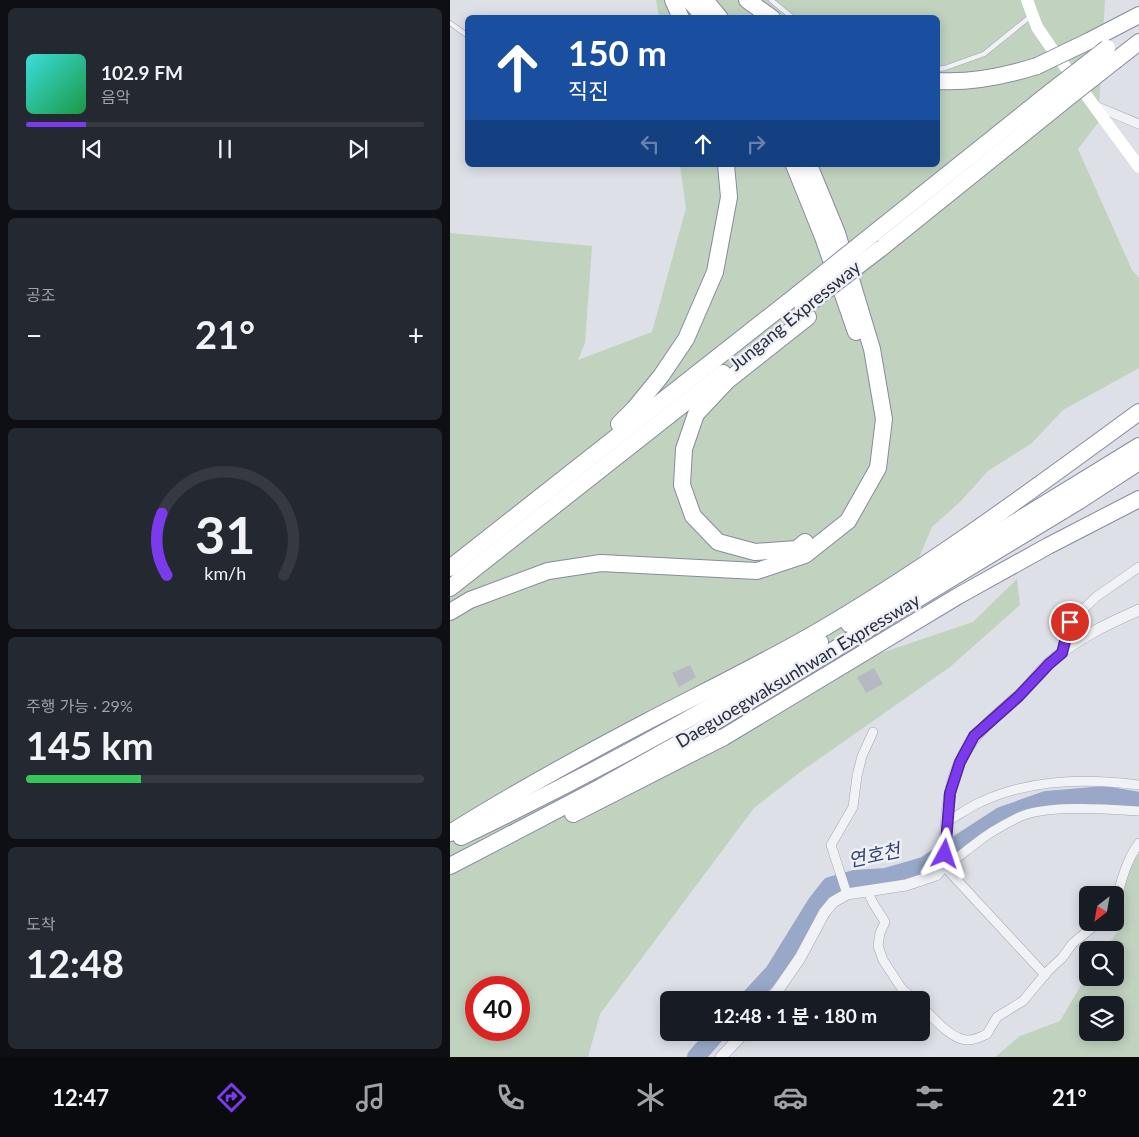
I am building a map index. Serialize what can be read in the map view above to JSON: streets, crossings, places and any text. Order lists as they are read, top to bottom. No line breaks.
{"streets":{"highway":["Jungang Expressway","Daeguoegwaksunhwan Expressway"]},"water":["연호천"],"north":"bottom left","page":{"turn":["150 m","직진"],"song":["102.9 FM","음악"],"tile":["공조",["주행 가능 · 29%","145 km"],["도착","12:48"]],"heat":["−","21°","+"],"limit":"40","trip":"12:48 · 1 분 · 180 m","tabs":["12:47","21°"],"gauge":["31","km/h"]}}
